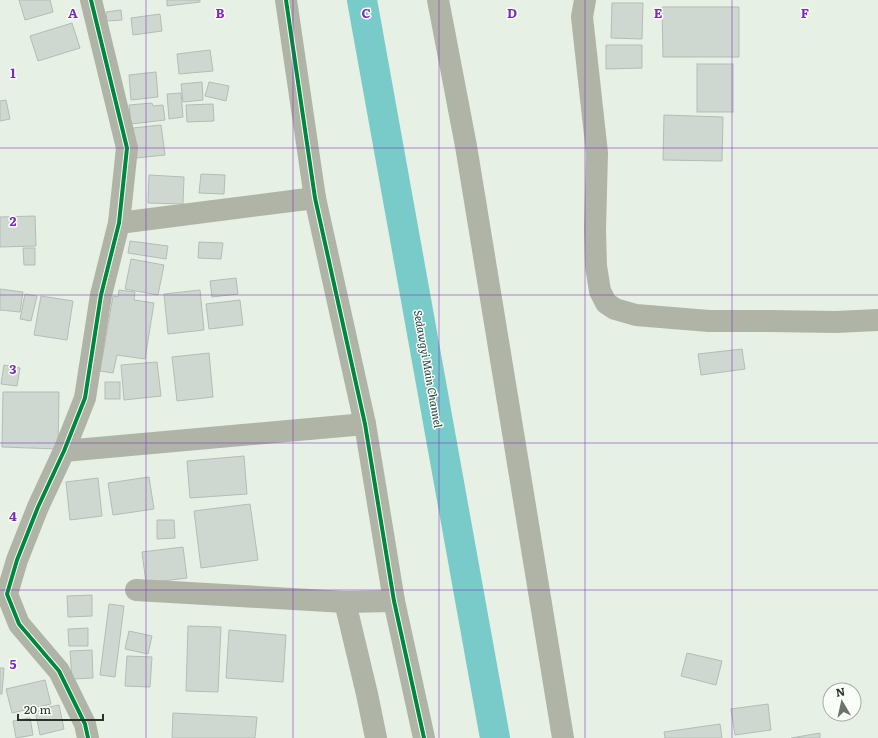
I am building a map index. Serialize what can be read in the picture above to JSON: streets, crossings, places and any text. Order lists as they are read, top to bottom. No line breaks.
{"water":["Sedawgyi Main Channel"],"scale_bar":"20 m","north":"top","grid":{"columns":["A","B","C","D","E","F"],"rows":["1","2","3","4","5"]}}
